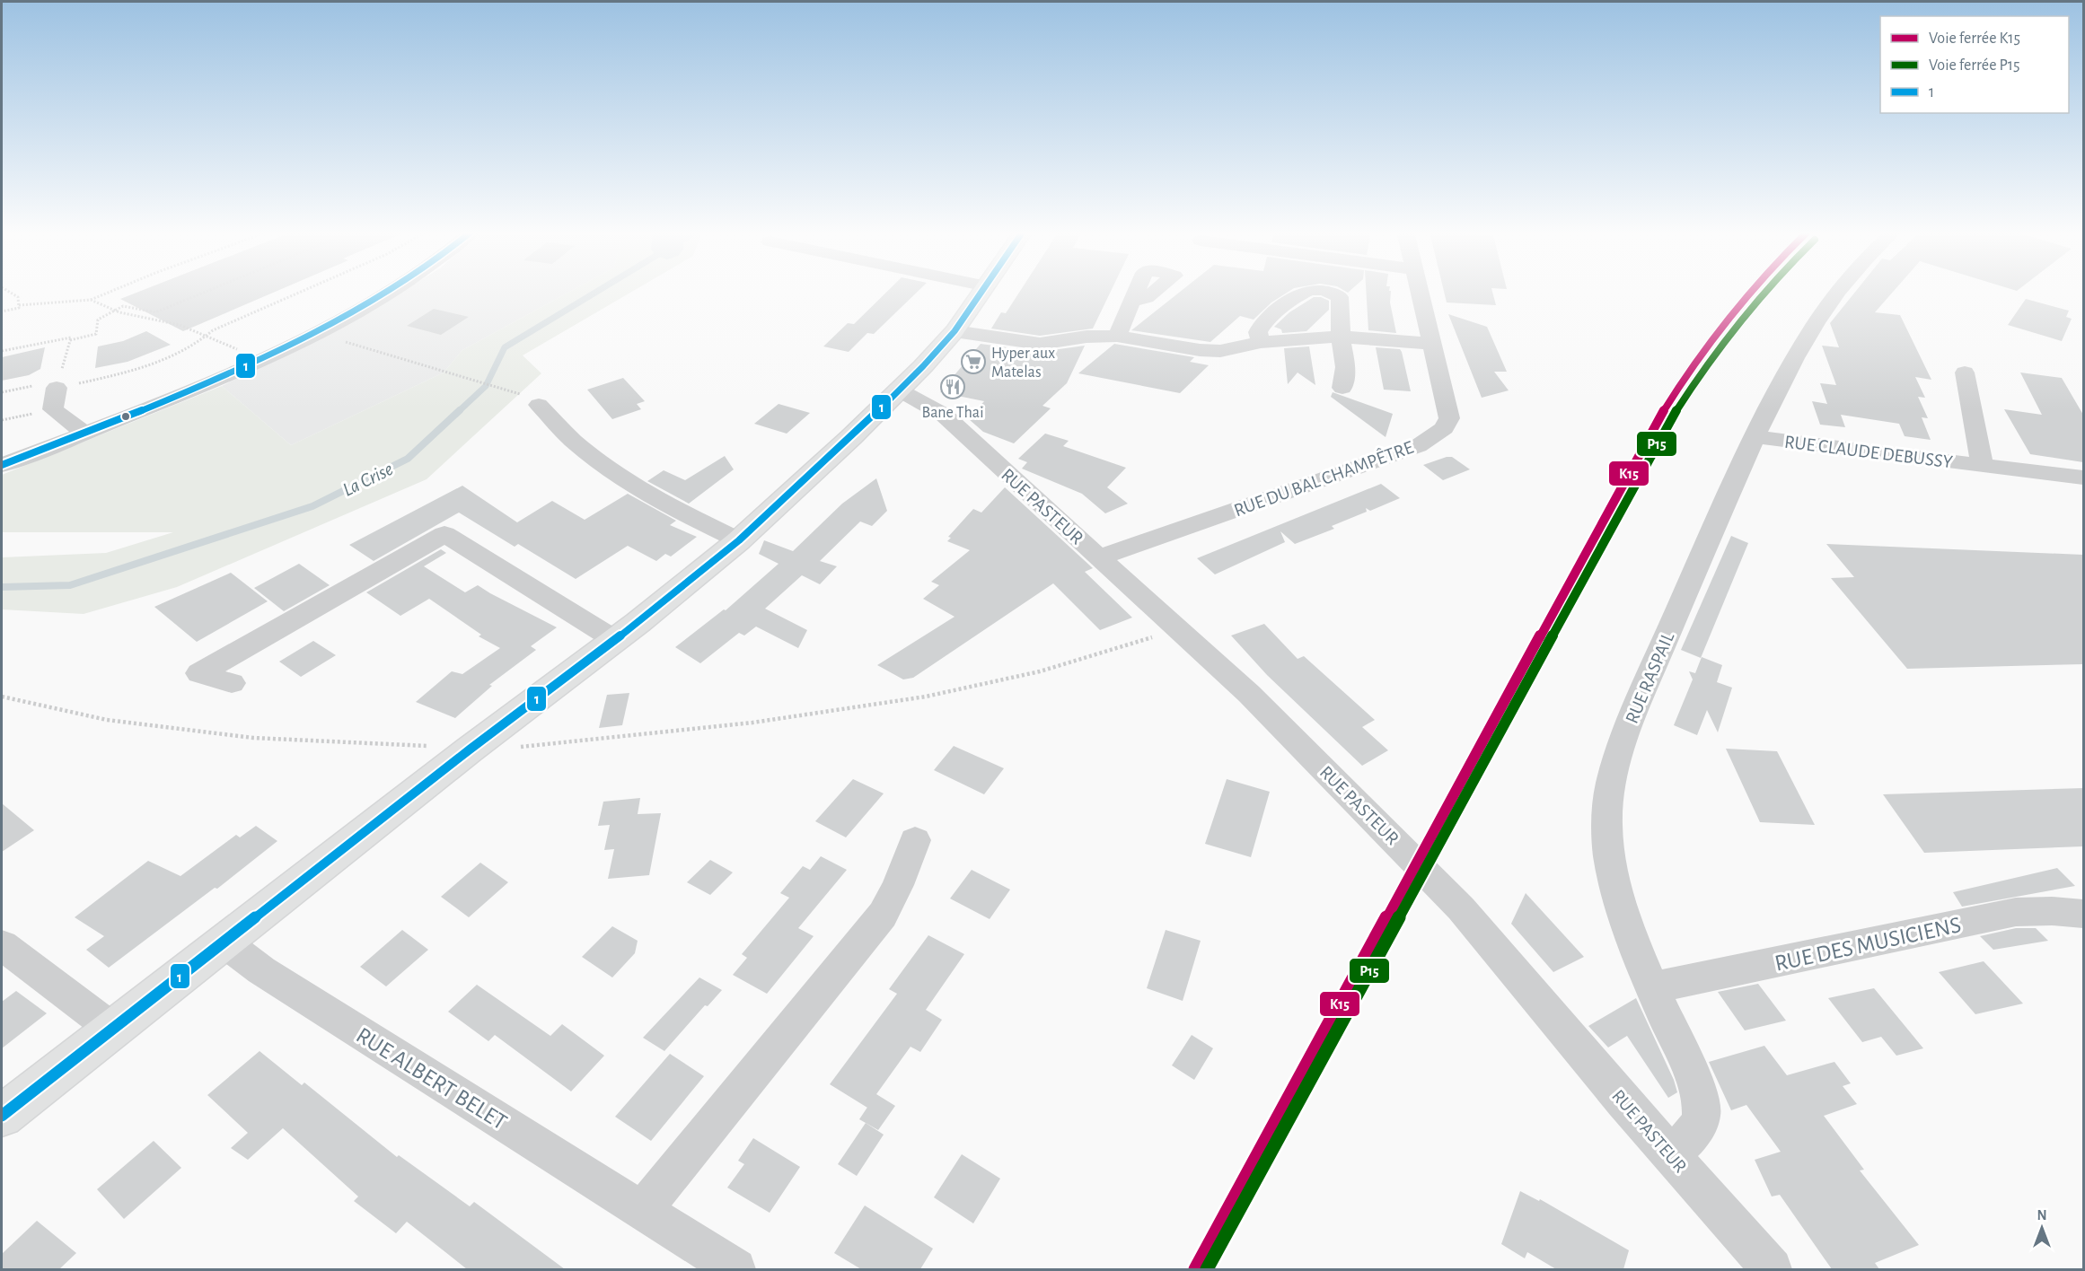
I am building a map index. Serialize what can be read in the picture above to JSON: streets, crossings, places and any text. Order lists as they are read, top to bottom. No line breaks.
{"streets":{"street":["RUE CLAUDE DEBUSSY","RUE DU BAL CHAMPÊTRE","RUE PASTEUR","RUE RASPAIL","RUE DES MUSICIENS","RUE ALBERT BELET"]},"crossings":[["RUE CLAUDE DEBUSSY","RUE RASPAIL"],["RUE DU BAL CHAMPÊTRE","RUE PASTEUR"],["RUE PASTEUR","RUE RASPAIL"],["RUE RASPAIL","RUE DES MUSICIENS"]],"water":["La Crise"],"places":{"supermarket":["Hyper aux Matelas"],"restaurant":["Bane Thai"]},"lines":["rail line K15","rail line P15","transit line 1"],"legend":["Voie ferrée K15","Voie ferrée P15","1"],"north":"top"}
